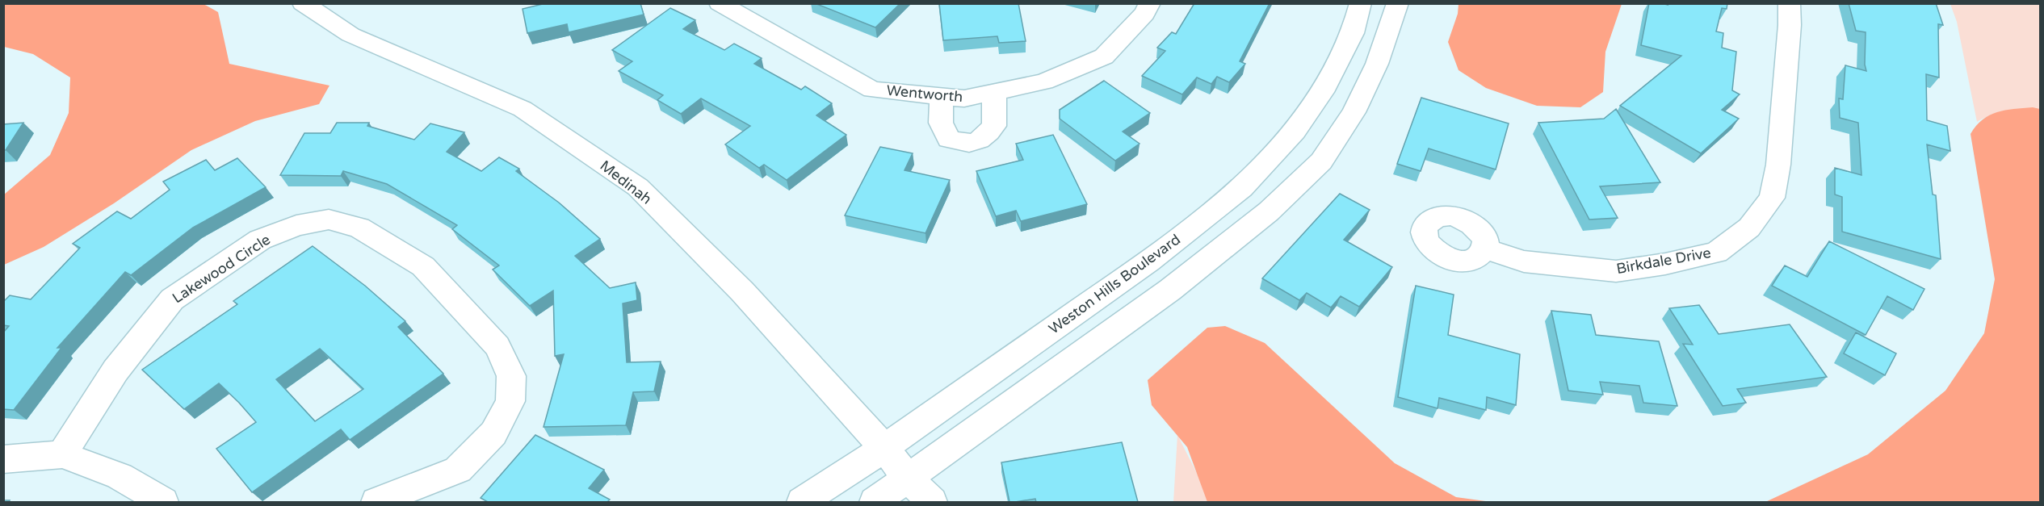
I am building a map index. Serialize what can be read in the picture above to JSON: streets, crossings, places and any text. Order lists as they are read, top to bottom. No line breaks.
{"streets":{"street":["Wentworth","Medinah","Birkdale Drive","Lakewood Circle","Weston Hills Boulevard"]},"crossings":[["Medinah","Weston Hills Boulevard"]]}
